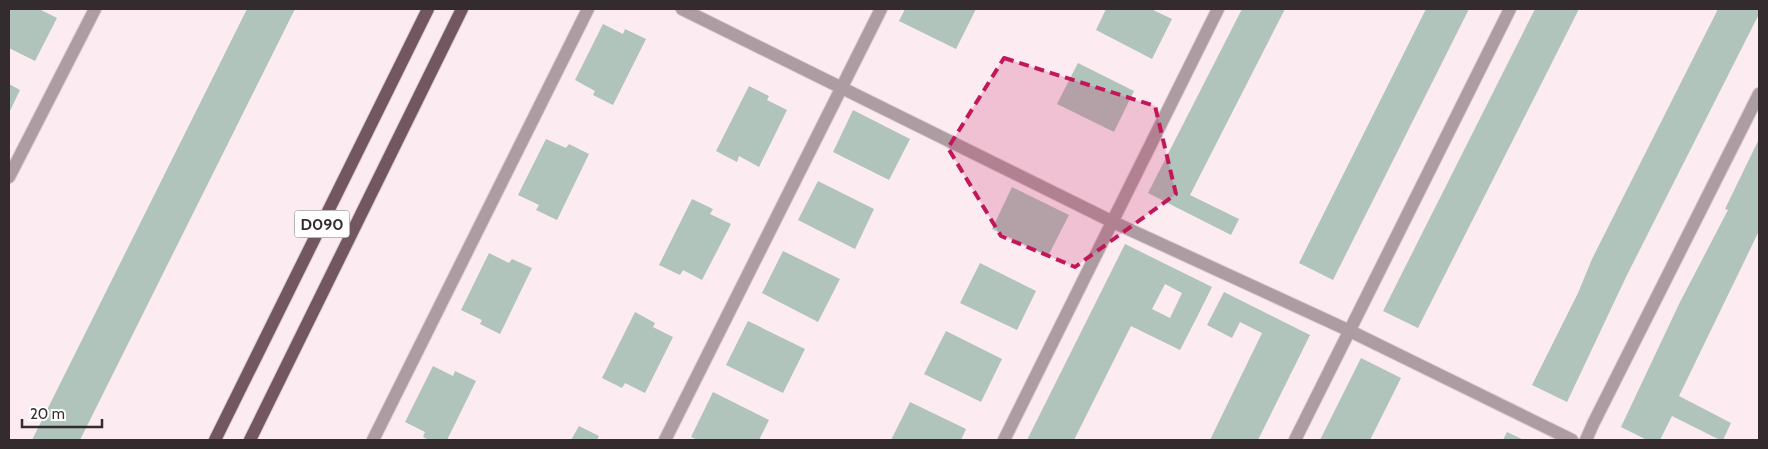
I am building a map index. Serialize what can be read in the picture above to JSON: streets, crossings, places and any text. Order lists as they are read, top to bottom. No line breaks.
{"streets":{"main road":["D090"]},"scale_bar":"20 m"}
